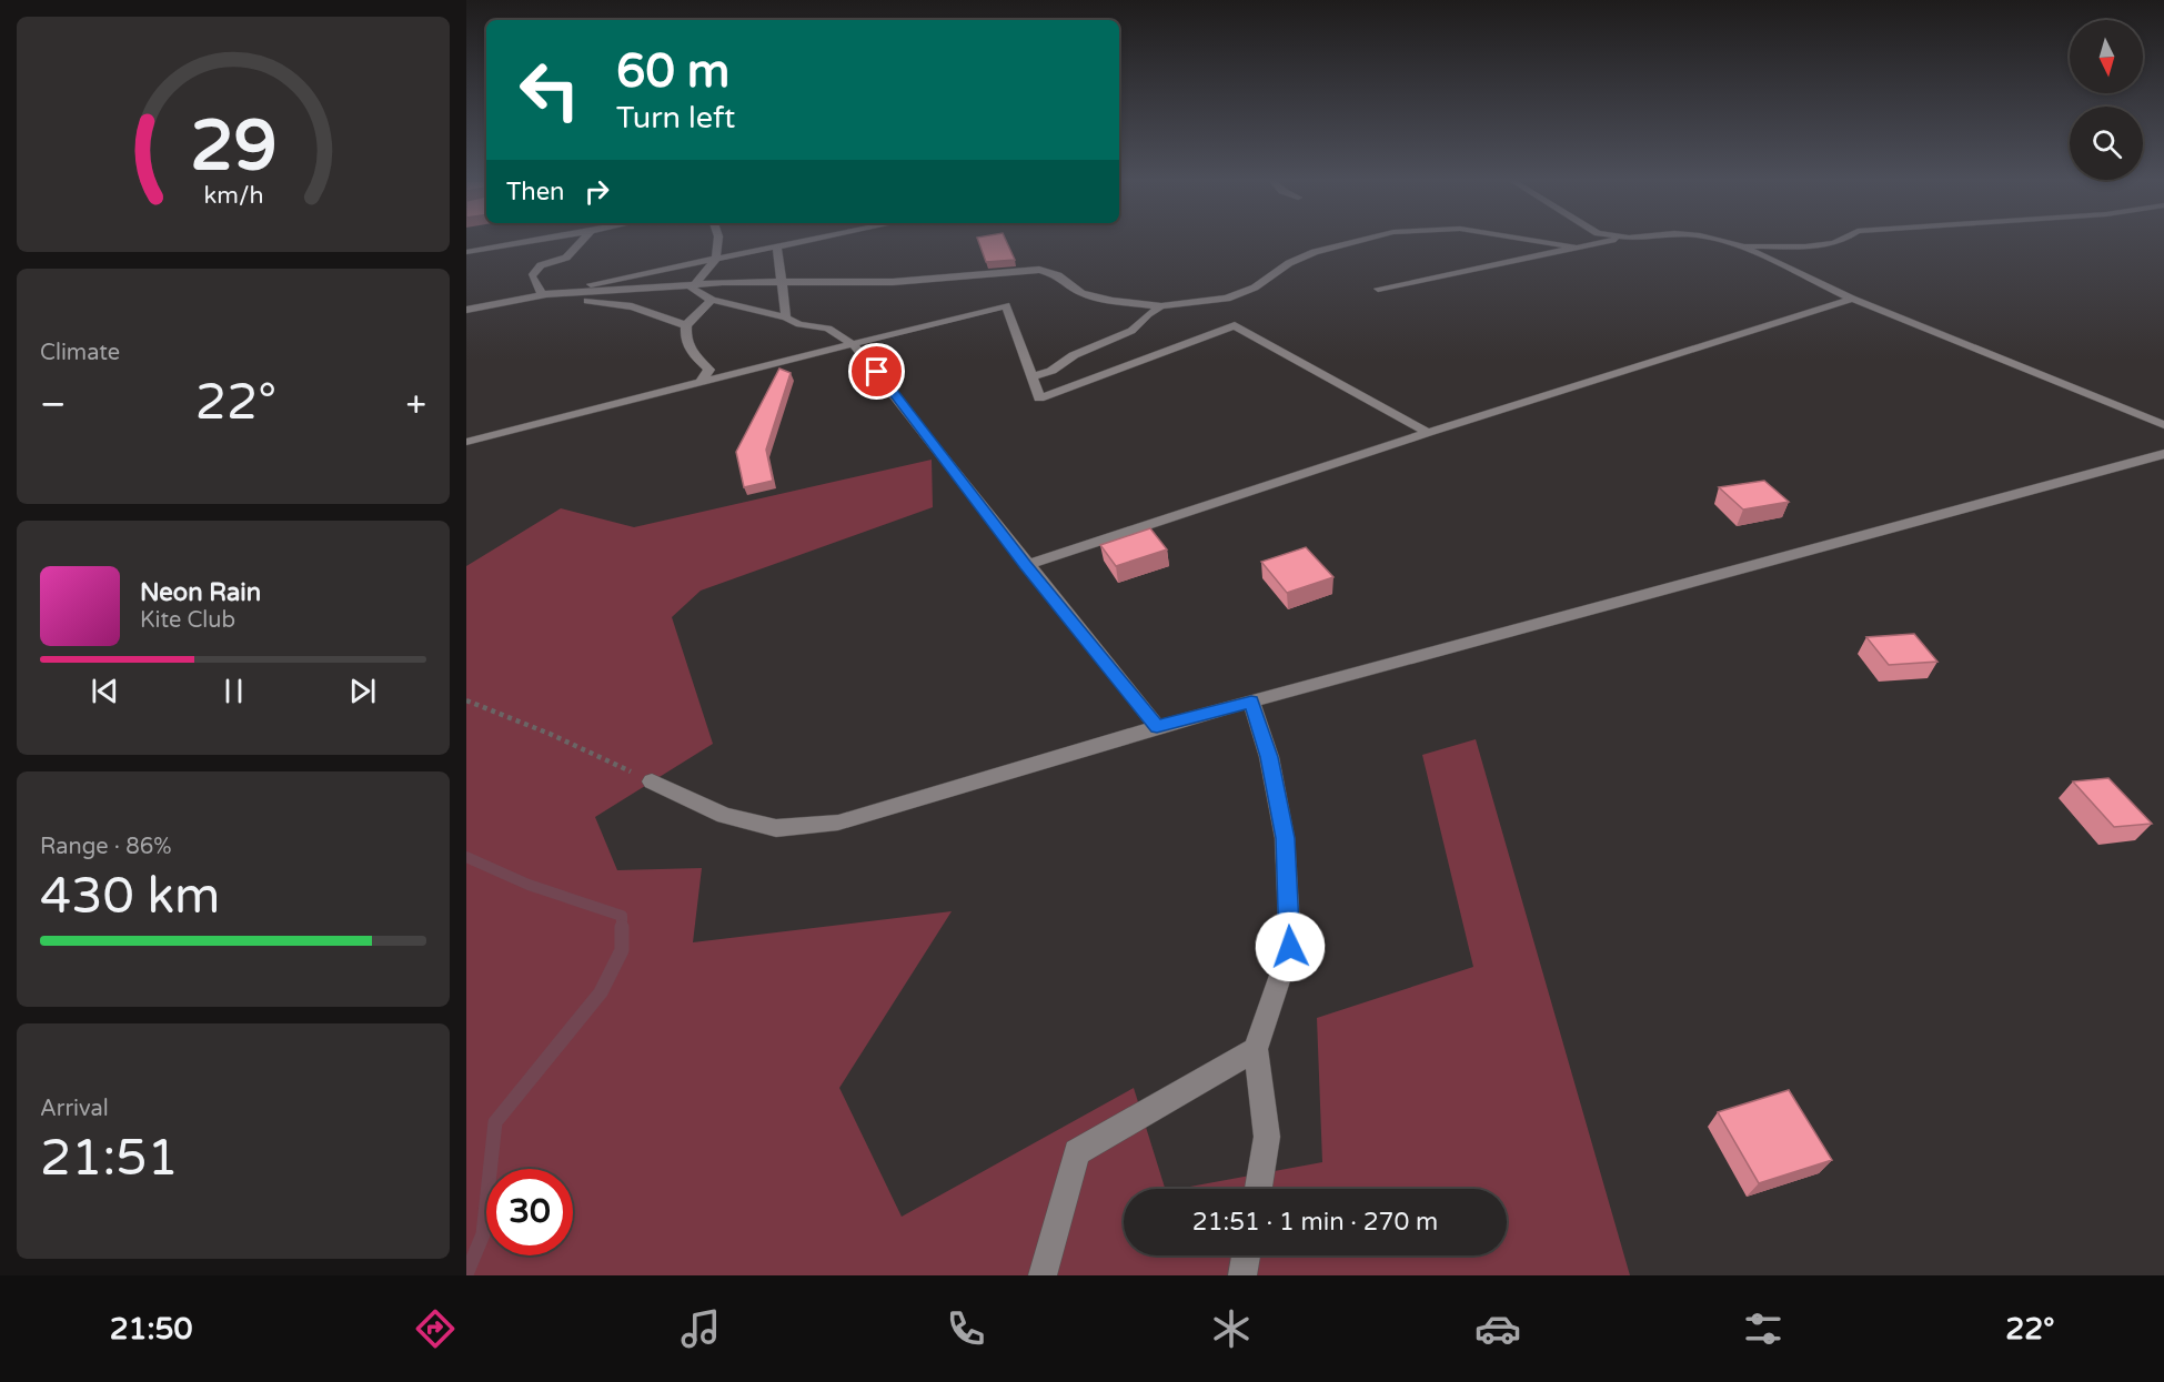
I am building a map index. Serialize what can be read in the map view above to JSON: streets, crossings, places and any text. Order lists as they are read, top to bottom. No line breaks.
{"north":"bottom","page":{"turn":["60 m","Turn left"],"then":"Then","tile":["Climate",["Range · 86%","430 km"],["Arrival","21:51"]],"heat":["−","22°","+"],"song":["Neon Rain","Kite Club"],"limit":"30","trip":"21:51 · 1 min · 270 m","tabs":["21:50","22°"],"gauge":["29","km/h"]}}
